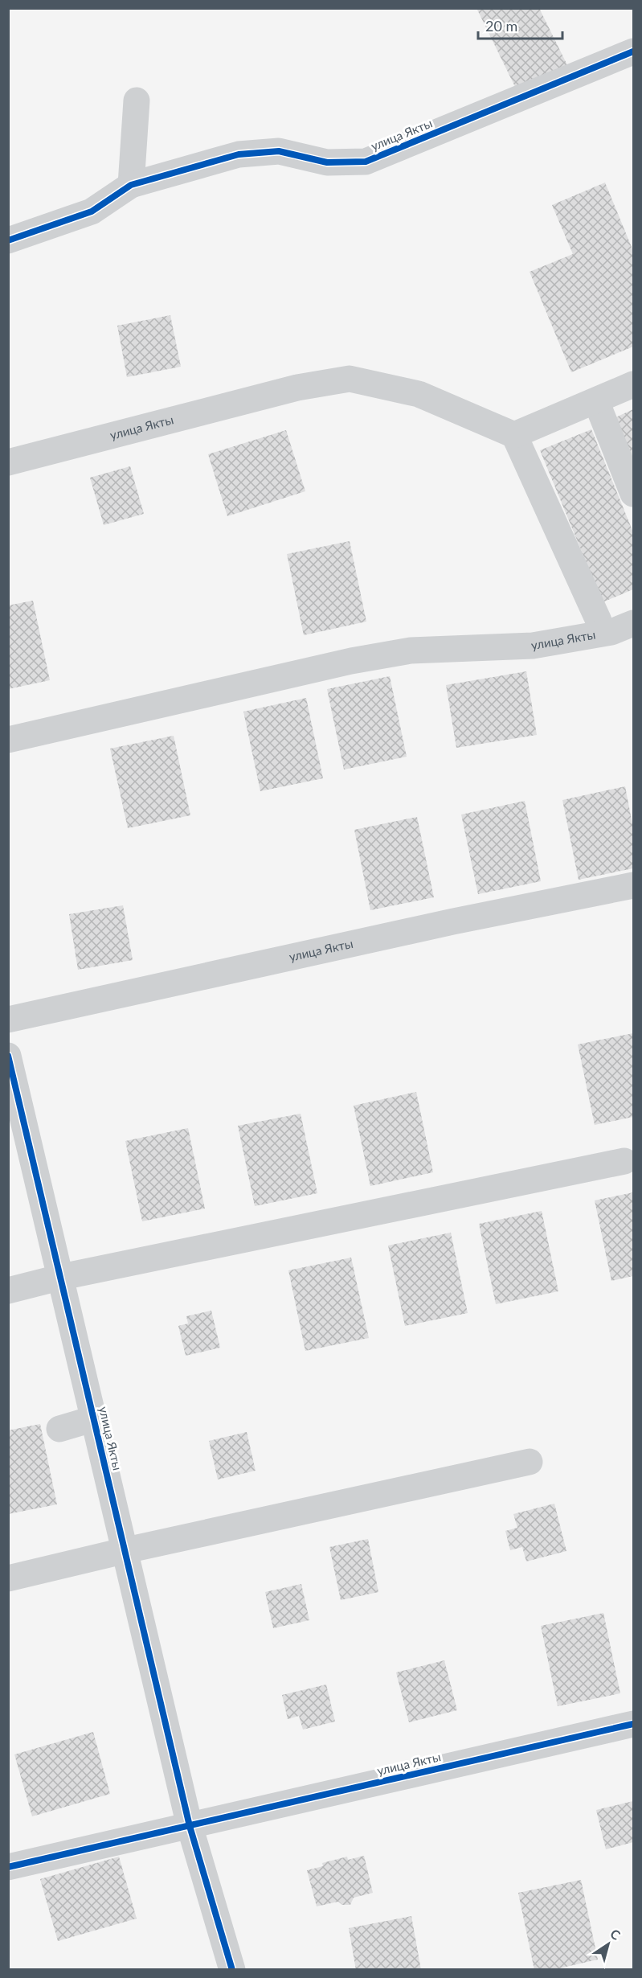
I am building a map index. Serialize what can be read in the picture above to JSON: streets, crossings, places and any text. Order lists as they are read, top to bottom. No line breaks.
{"streets":{"street":["улица Якты"]},"scale_bar":"20 m","north":"top right"}
